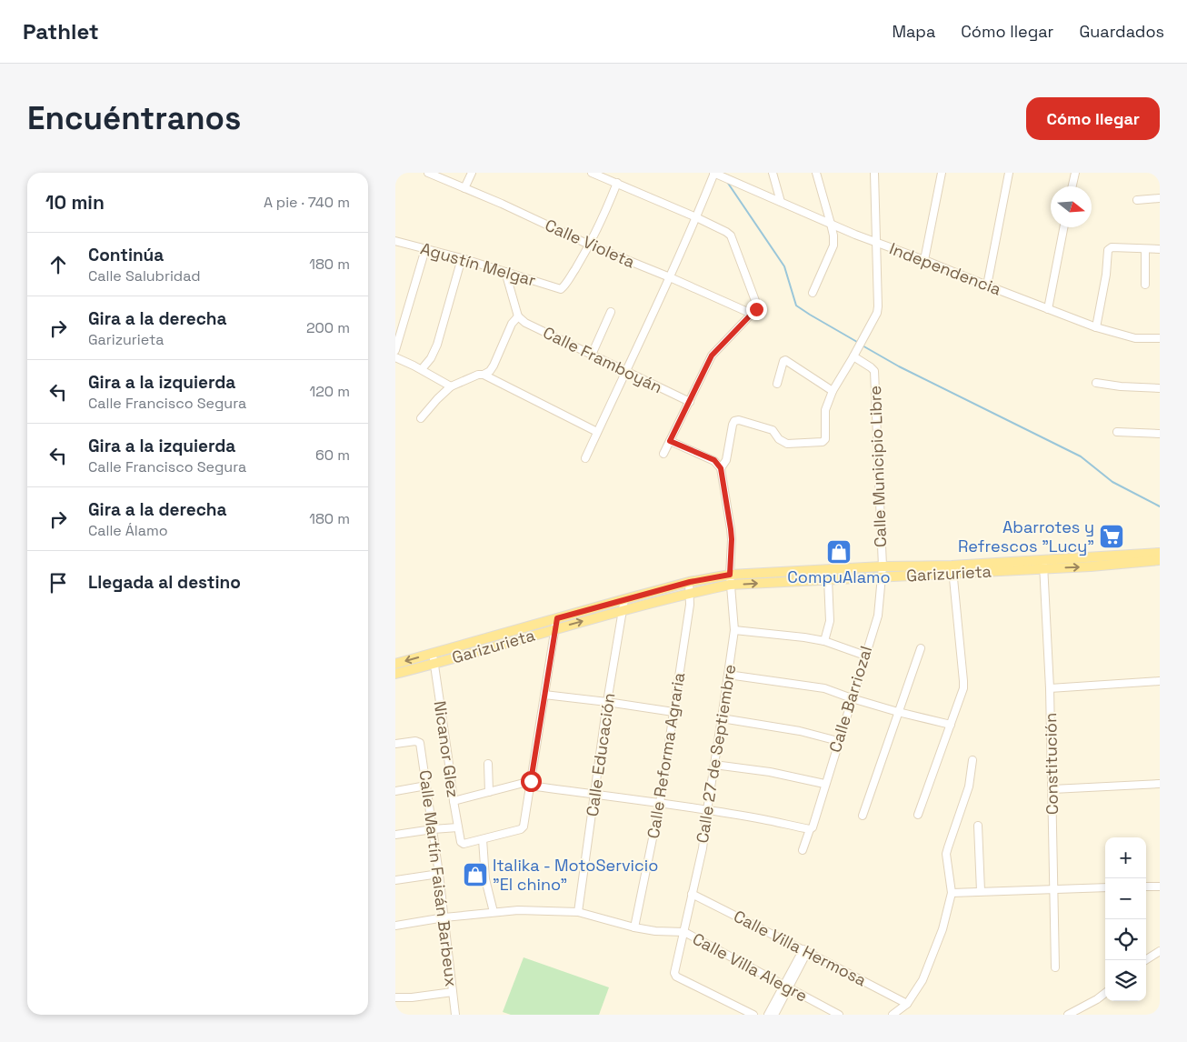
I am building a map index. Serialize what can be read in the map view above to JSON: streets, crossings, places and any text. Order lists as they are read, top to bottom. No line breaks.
{"streets":{"main road":["Garizurieta"],"street":["Calle Violeta","Agustín Melgar","Independencia","Calle Framboyán","Calle Municipio Libre","Calle Barriozal","Nicanor Glez","Calle 27 de Septiembre","Calle Educación","Calle Reforma Agraria","Constitución","Calle Martín Faisán Barbeux","Calle Villa Hermosa","Calle Villa Alegre"]},"crossings":[["Calle Violeta","Agustín Melgar"],["Calle Municipio Libre","Garizurieta"],["Calle Municipio Libre","Calle Barriozal"],["Garizurieta","Calle Barriozal"],["Garizurieta","Nicanor Glez"],["Garizurieta","Calle 27 de Septiembre"],["Garizurieta","Calle Educación"],["Garizurieta","Calle Reforma Agraria"],["Garizurieta","Constitución"],["Calle 27 de Septiembre","Calle Villa Hermosa"],["Calle 27 de Septiembre","Calle Villa Alegre"]],"places":{"supermarket":["Abarrotes y Refrescos \"Lucy\""],"shop":["CompuAlamo","Italika - MotoServicio \"El chino\""]},"north":"right","page":{"header":"Pathlet","nav":["Mapa","Cómo llegar","Guardados"],"buttons":"Cómo llegar","title":"Encuéntranos","heading":["10 min","A pie · 740 m"],"list":[["Continúa","Calle Salubridad","180 m"],["Gira a la derecha","Garizurieta","200 m"],["Gira a la izquierda","Calle Francisco Segura","120 m"],["Gira a la izquierda","Calle Francisco Segura","60 m"],["Gira a la derecha","Calle Álamo","180 m"],"Llegada al destino"],"map_buttons":["+","−"]}}
